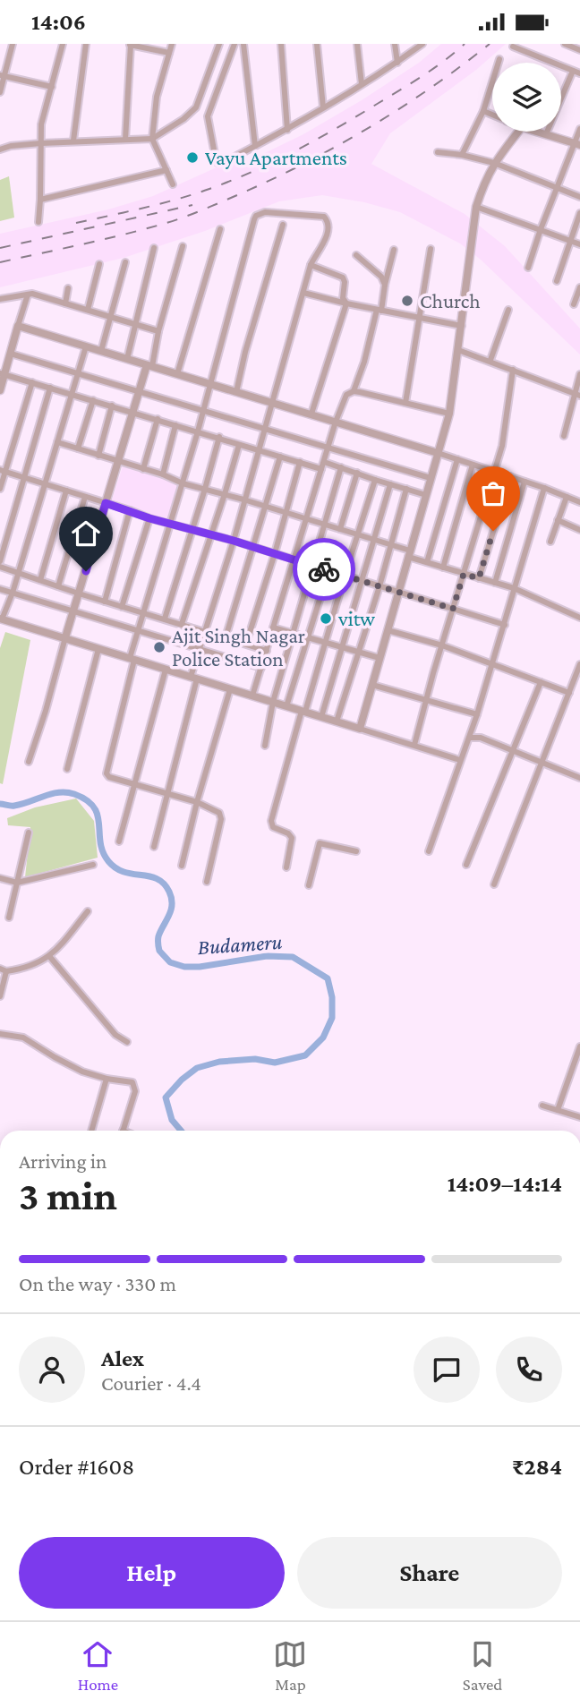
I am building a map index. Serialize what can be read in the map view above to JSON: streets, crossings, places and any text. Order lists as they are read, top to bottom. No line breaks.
{"water":["Budameru"],"places":["Vayu Apartments","Church","vitw","Ajit Singh Nagar Police Station"],"page":{"status":"14:06","heading":["3 min","Arriving in","14:09–14:14"],"panel":["Alex","Courier · 4.4","Order #1608","₹284"],"bar":"On the way · 330 m","buttons":["Help","Share"],"tabs":["Home","Map","Saved"]}}
